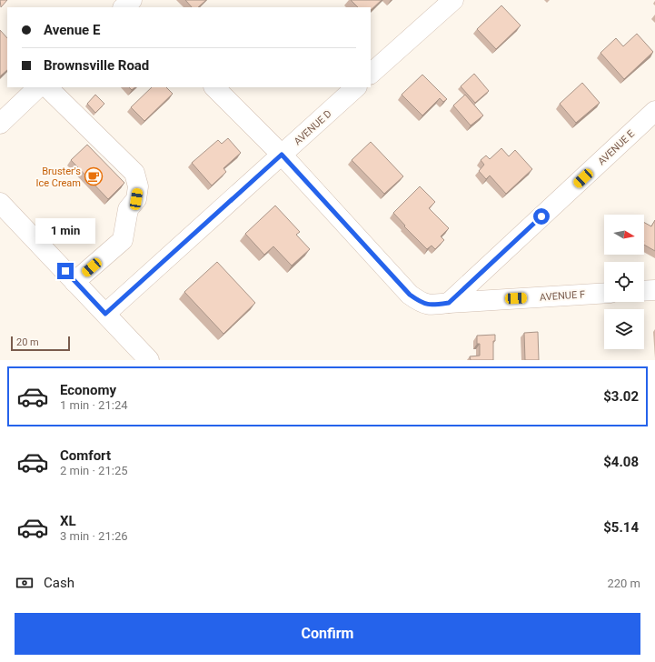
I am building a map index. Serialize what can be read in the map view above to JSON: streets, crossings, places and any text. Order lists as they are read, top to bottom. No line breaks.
{"streets":{"street":["AVENUE D","AVENUE E","AVENUE F"]},"crossings":[["AVENUE D","AVENUE F"],["AVENUE E","AVENUE F"]],"places":{"cafe":["Bruster's Ice Cream"]},"scale_bar":"20 m","north":"right","page":{"banner":["Avenue E","Brownsville Road"],"bubble":"1 min","scale":"20 m","list":[{"name":"Economy","note":"1 min · 21:24","value":"$3.02"},{"name":"Comfort","note":"2 min · 21:25","value":"$4.08"},{"name":"XL","note":"3 min · 21:26","value":"$5.14"}],"pay":["Cash","220 m"],"buttons":"Confirm"}}
